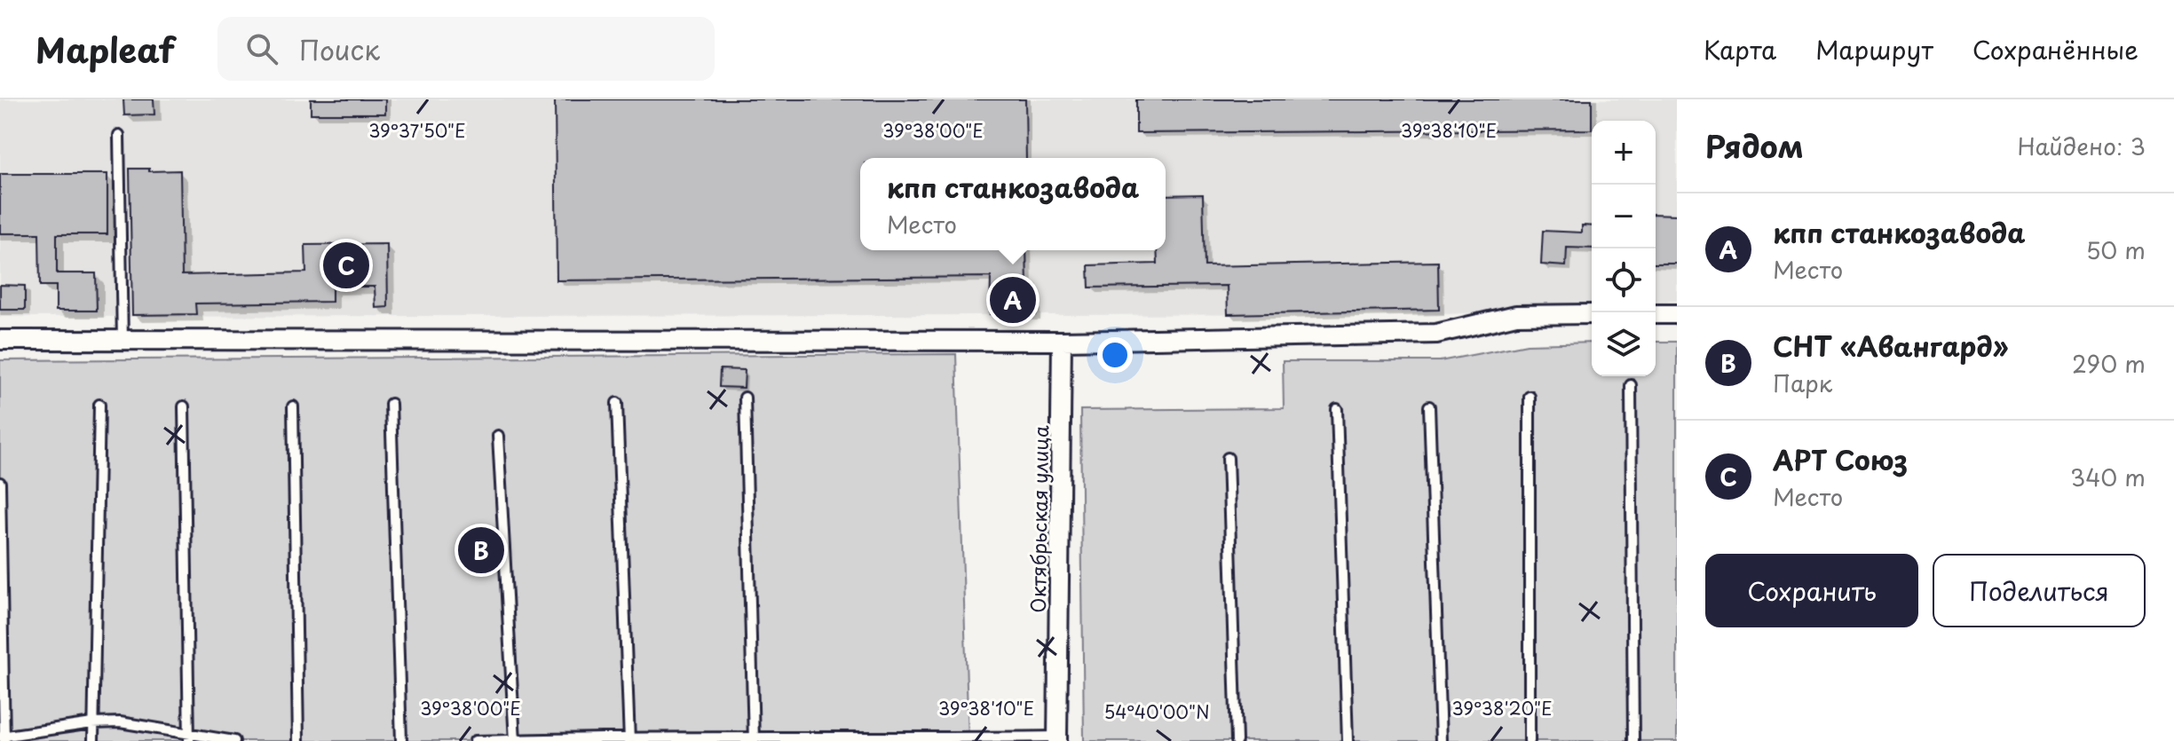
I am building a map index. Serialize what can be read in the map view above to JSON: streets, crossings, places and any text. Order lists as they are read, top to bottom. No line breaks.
{"streets":{"street":["Октябрьская улица"]},"page":{"header":"Mapleaf","search":"Поиск","nav":["Карта","Маршрут","Сохранённые"],"heading":["Рядом","Найдено: 3"],"map_buttons":["+","−"],"popup":["кпп станкозавода","Место"],"list":[{"mark":"A","name":"кпп станкозавода","note":"Место","value":"50 m"},{"mark":"B","name":"СНТ «Авангард»","note":"Парк","value":"290 m"},{"mark":"C","name":"АРТ Союз","note":"Место","value":"340 m"}],"pins":["C","A","B"],"buttons":["Сохранить","Поделиться"]},"coordinates":["39°37'50\"E","39°38'00\"E","39°38'10\"E","39°38'20\"E","54°40'00\"N"]}
